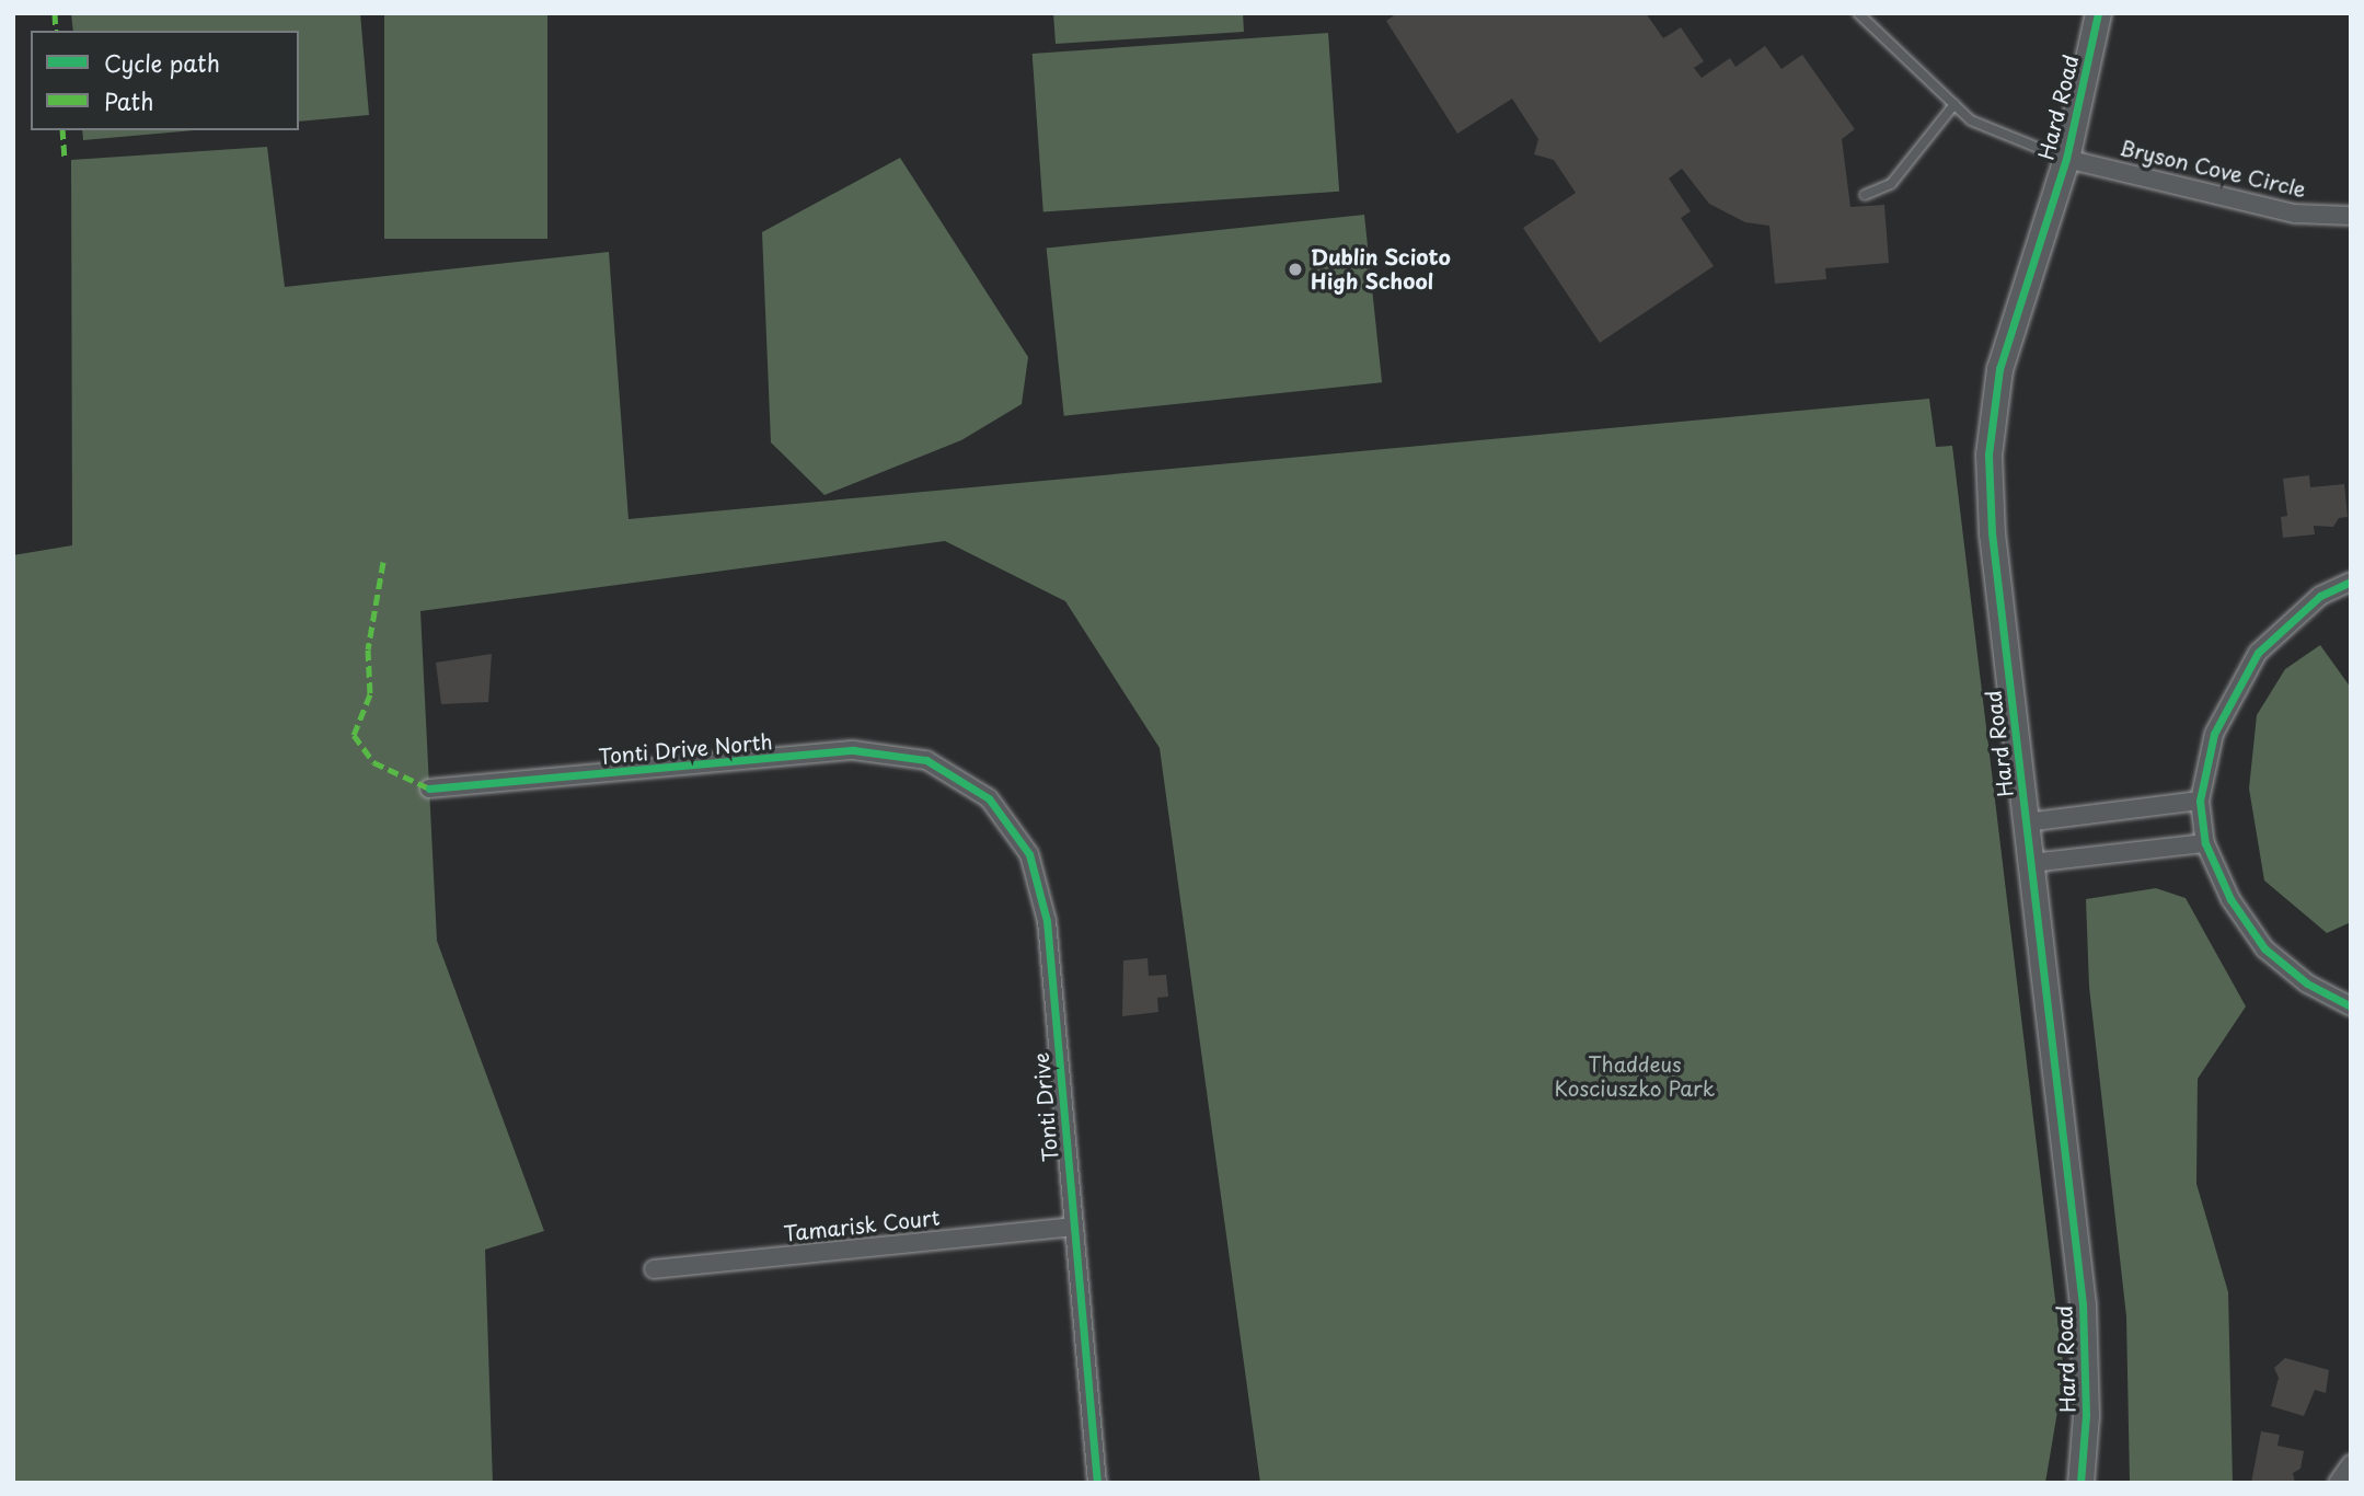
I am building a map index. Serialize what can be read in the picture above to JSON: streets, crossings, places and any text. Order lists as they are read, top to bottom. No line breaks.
{"streets":{"main road":["Hard Road"],"street":["Bryson Cove Circle","Tonti Drive North","Tonti Drive","Tamarisk Court"]},"crossings":[["Hard Road","Bryson Cove Circle"],["Tonti Drive North","Tonti Drive"],["Tonti Drive","Tamarisk Court"]],"parks":["Thaddeus Kosciuszko Park"],"places":["Dublin Scioto High School"],"legend":["Cycle path","Path"]}
